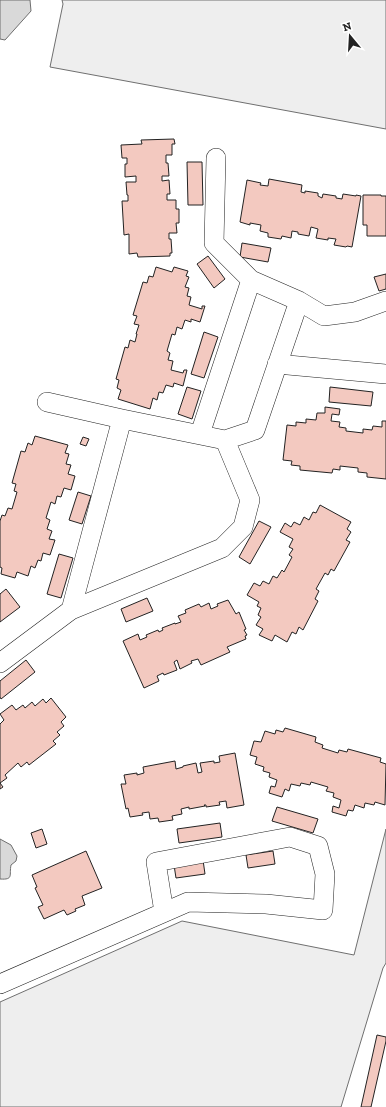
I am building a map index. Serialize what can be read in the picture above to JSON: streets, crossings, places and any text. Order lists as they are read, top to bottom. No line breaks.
{"north":"top"}
